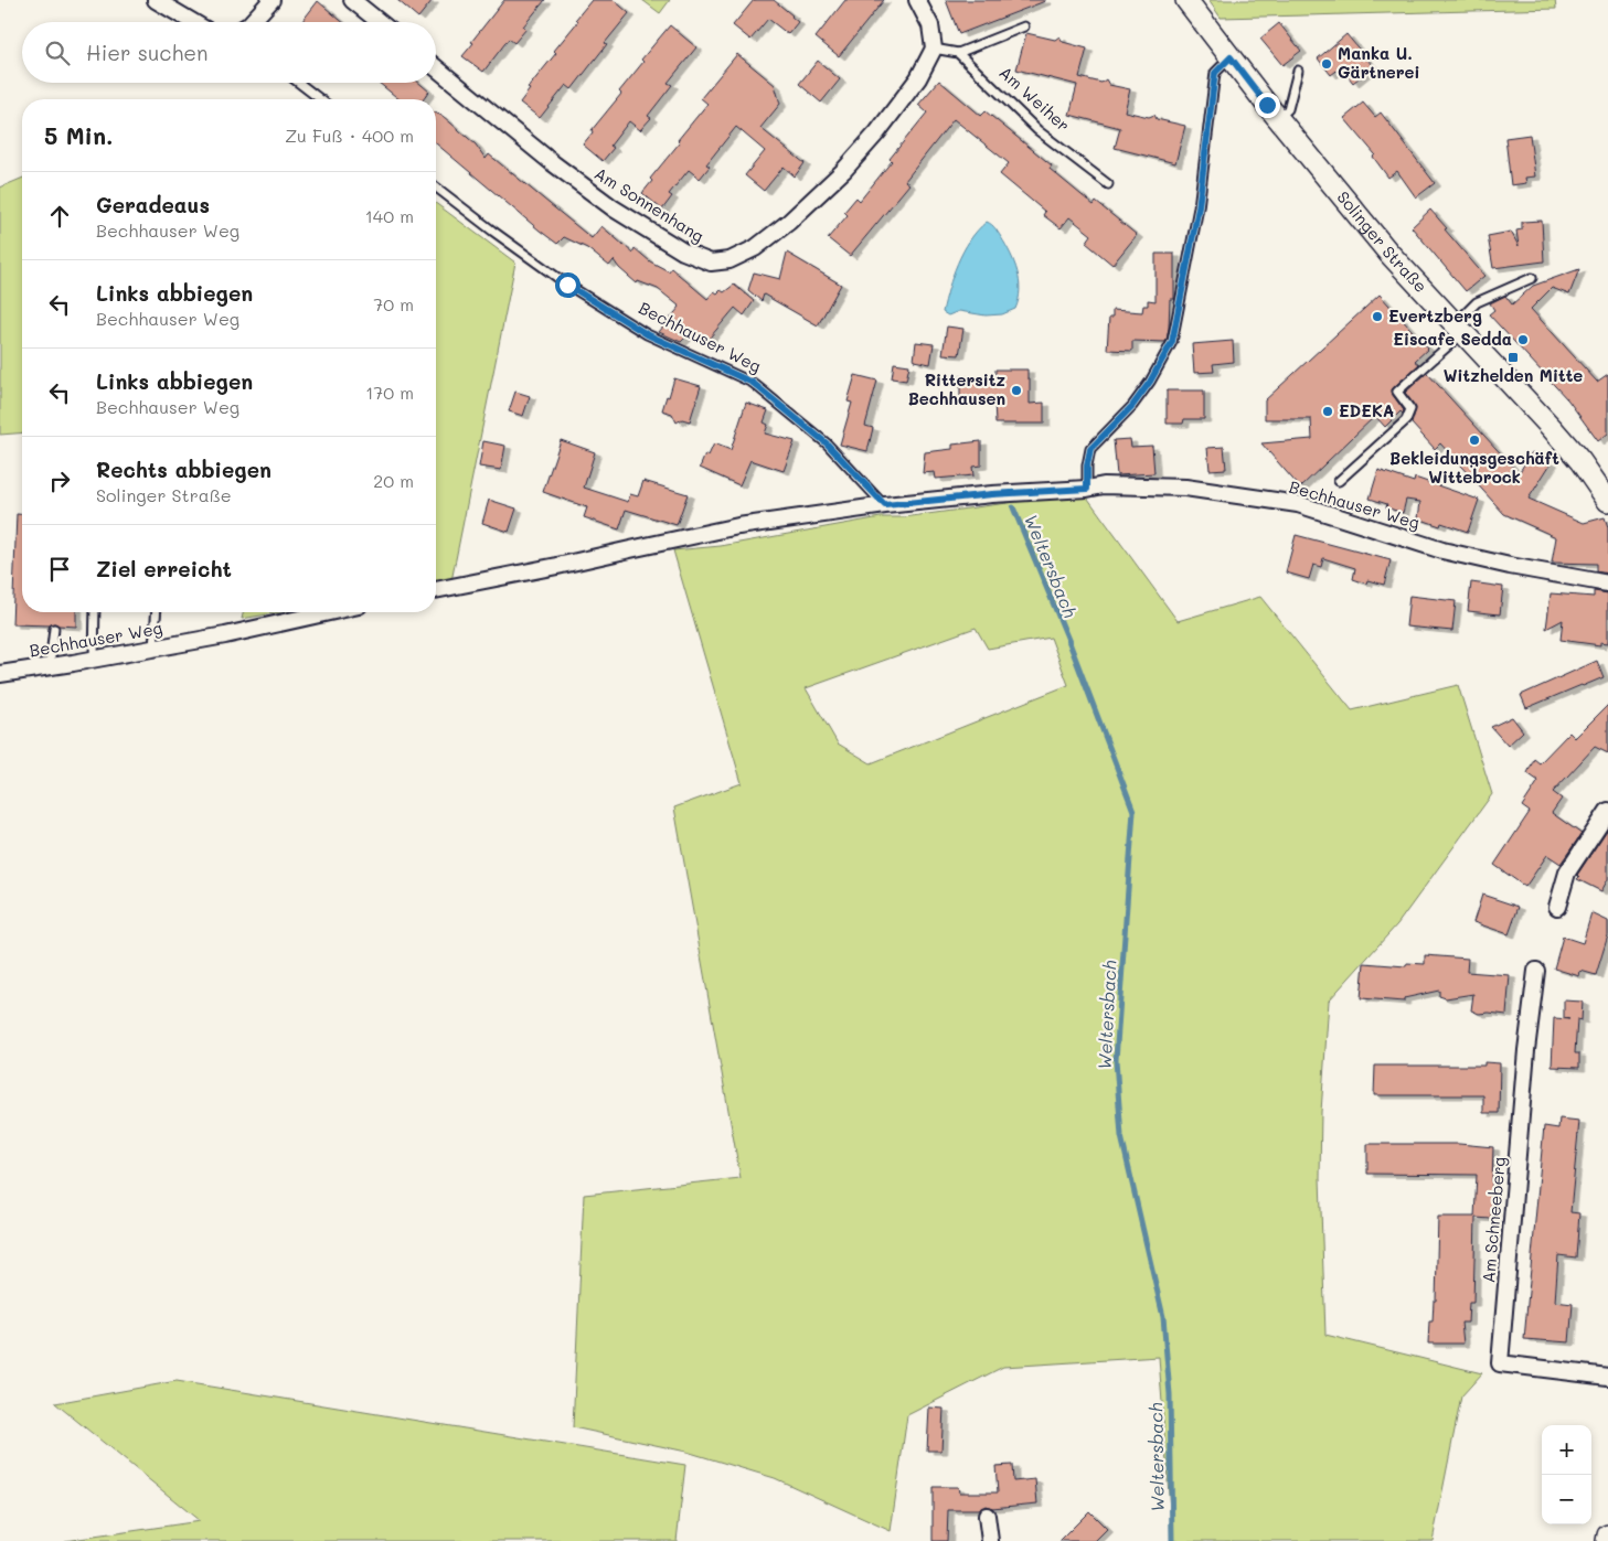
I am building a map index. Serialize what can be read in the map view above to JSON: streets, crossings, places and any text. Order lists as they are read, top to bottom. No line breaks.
{"streets":{"main road":["Solinger Straße"],"street":["Am Sonnenhang","Bechhauser Weg","Am Schneeberg"],"lane":["Am Weiher"]},"water":["Weltersbach"],"places":{"other":["Manka U. Gärtnerei","Evertzberg","Eiscafe Sedda","Rittersitz Bechhausen","EDEKA","Bekleidungsgeschäft Wittebrock"],"transit":["Witzhelden Mitte"]},"page":{"search":"Hier suchen","heading":["5 Min.","Zu Fuß · 400 m"],"list":[["Geradeaus","Bechhauser Weg","140 m"],["Links abbiegen","Bechhauser Weg","70 m"],["Links abbiegen","Bechhauser Weg","170 m"],["Rechts abbiegen","Solinger Straße","20 m"],"Ziel erreicht"],"map_buttons":["+","−"]}}
